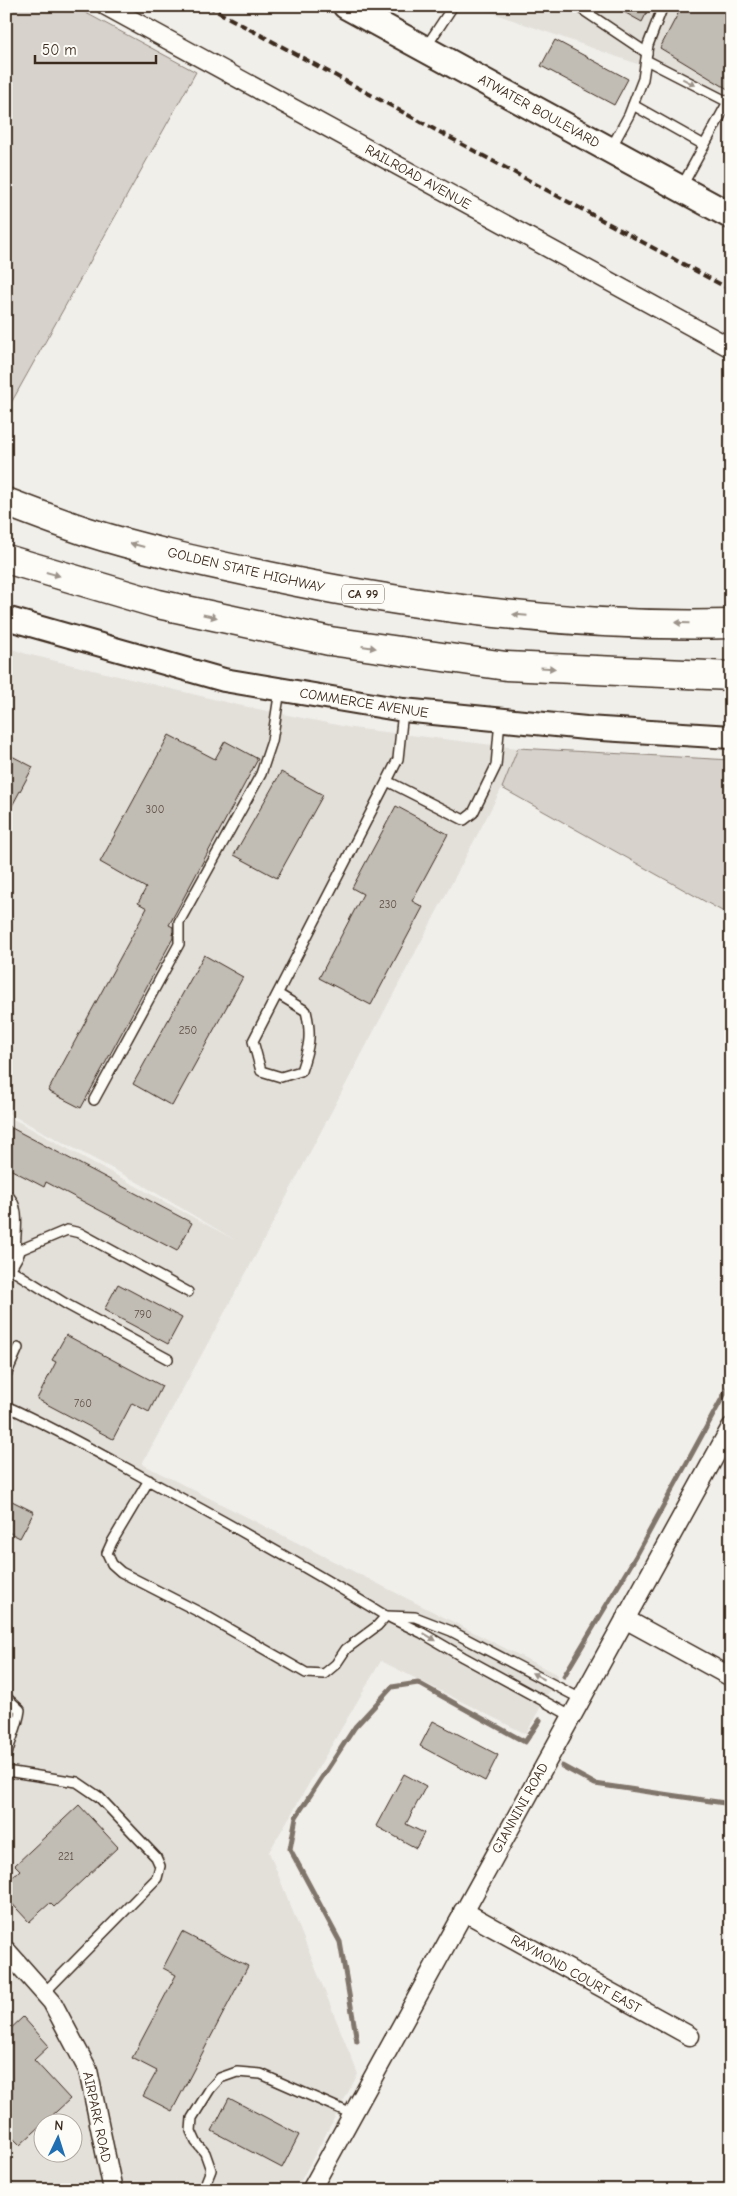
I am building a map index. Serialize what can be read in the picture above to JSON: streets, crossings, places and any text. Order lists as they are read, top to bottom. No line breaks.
{"streets":{"highway":["GOLDEN STATE HIGHWAY","CA 99"],"main road":["ATWATER BOULEVARD"],"street":["RAILROAD AVENUE","COMMERCE AVENUE","GIANNINI ROAD","RAYMOND COURT EAST","AIRPARK ROAD"]},"crossings":[["GIANNINI ROAD","RAYMOND COURT EAST"]],"house_numbers":["300","230","250","790","760","221"],"scale_bar":"50 m","north":"top"}
